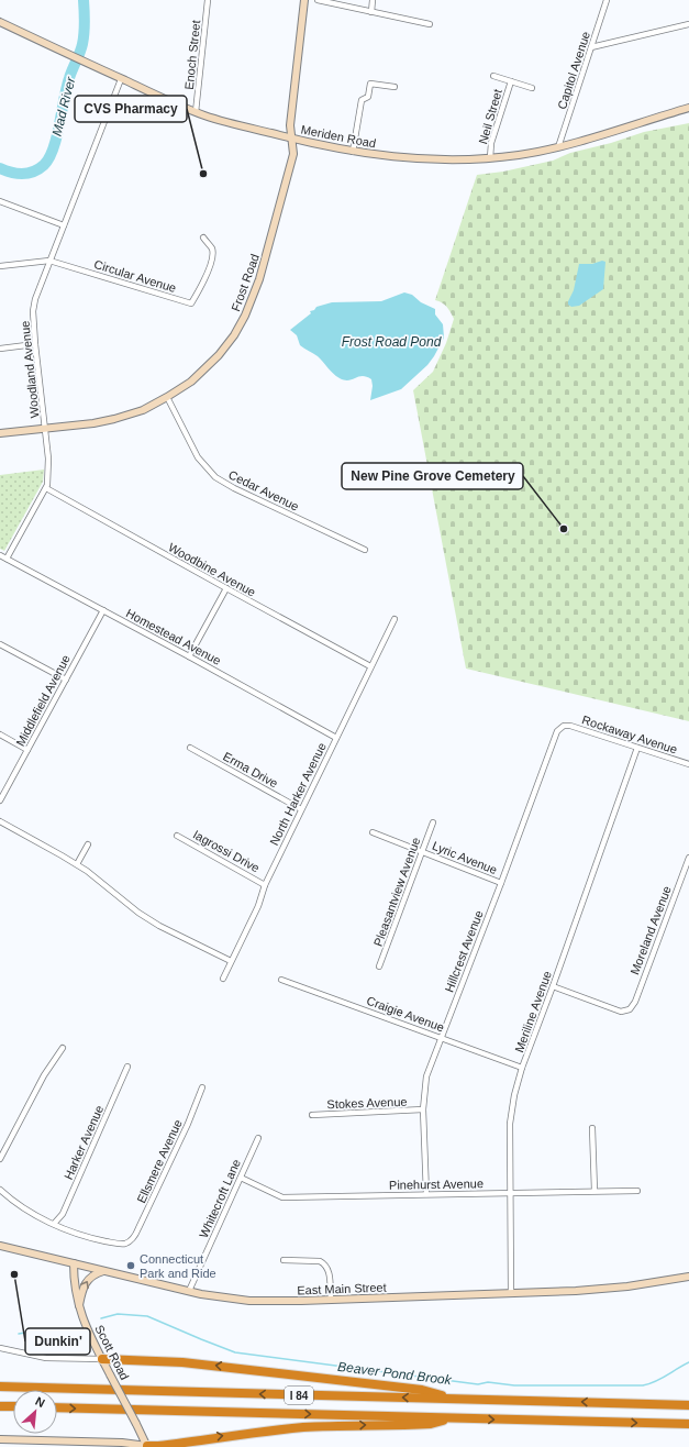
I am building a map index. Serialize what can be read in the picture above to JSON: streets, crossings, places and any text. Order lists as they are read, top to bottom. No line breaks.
{"streets":{"highway":["I 84"],"main road":["Meriden Road","Frost Road","East Main Street","Scott Road"],"street":["Enoch Street","Capitol Avenue","Neil Street","Circular Avenue","Woodland Avenue","Cedar Avenue","Woodbine Avenue","Homestead Avenue","Middlefield Avenue","Rockaway Avenue","Erma Drive","North Harker Avenue","Iagrossi Drive","Lyric Avenue","Pleasantview Avenue","Moreland Avenue","Hillcrest Avenue","Meriline Avenue","Craigie Avenue","Stokes Avenue","Harker Avenue","Ellsmere Avenue","Pinehurst Avenue","Whitecroft Lane"]},"crossings":[["Enoch Street","Meriden Road"],["Capitol Avenue","Meriden Road"],["Neil Street","Meriden Road"],["Meriden Road","Frost Road"],["Meriden Road","Woodland Avenue"],["Circular Avenue","Woodland Avenue"],["Frost Road","Woodland Avenue"],["Frost Road","Cedar Avenue"],["Woodland Avenue","Woodbine Avenue"],["Woodland Avenue","Homestead Avenue"],["Woodbine Avenue","North Harker Avenue"],["Homestead Avenue","Middlefield Avenue"],["Homestead Avenue","North Harker Avenue"],["Rockaway Avenue","Hillcrest Avenue"],["Rockaway Avenue","Meriline Avenue"],["Erma Drive","North Harker Avenue"],["North Harker Avenue","Iagrossi Drive"],["Lyric Avenue","Pleasantview Avenue"],["Lyric Avenue","Hillcrest Avenue"],["Moreland Avenue","Meriline Avenue"],["Hillcrest Avenue","Craigie Avenue"],["Hillcrest Avenue","Stokes Avenue"],["Hillcrest Avenue","Pinehurst Avenue"],["Meriline Avenue","Craigie Avenue"],["Meriline Avenue","Pinehurst Avenue"],["Meriline Avenue","East Main Street"],["Harker Avenue","Ellsmere Avenue"],["Pinehurst Avenue","Whitecroft Lane"],["Whitecroft Lane","East Main Street"],["East Main Street","Scott Road"]],"water":["Mad River","Frost Road Pond","Beaver Pond Brook"],"places":["CVS Pharmacy","New Pine Grove Cemetery","Connecticut Park and Ride","Dunkin'"],"north":"top right"}
